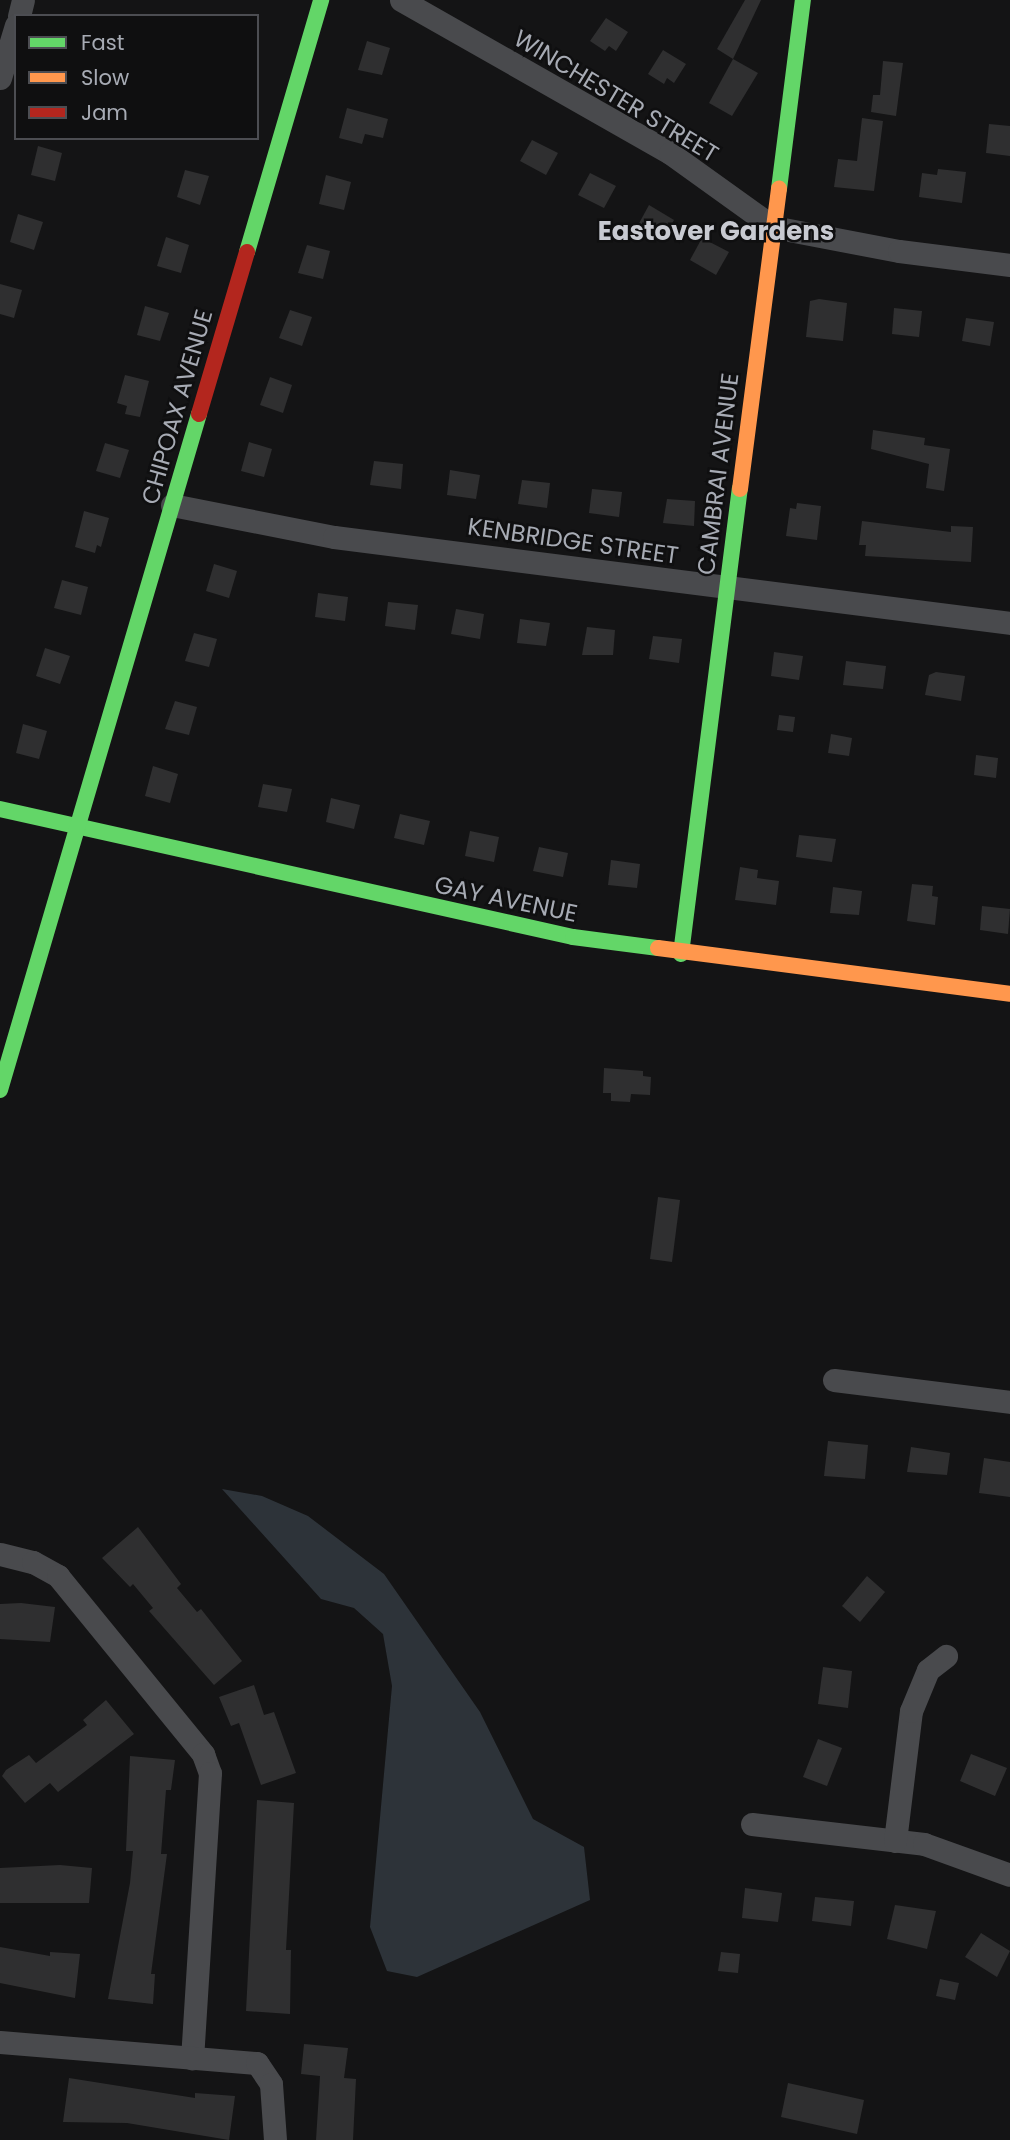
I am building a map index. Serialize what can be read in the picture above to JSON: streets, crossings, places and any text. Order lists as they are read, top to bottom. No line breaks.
{"streets":{"street":["WINCHESTER STREET","CHIPOAX AVENUE","CAMBRAI AVENUE","KENBRIDGE STREET","GAY AVENUE"]},"crossings":[["WINCHESTER STREET","CAMBRAI AVENUE"],["CHIPOAX AVENUE","KENBRIDGE STREET"],["CHIPOAX AVENUE","GAY AVENUE"],["CAMBRAI AVENUE","KENBRIDGE STREET"],["CAMBRAI AVENUE","GAY AVENUE"]],"districts":["Eastover Gardens"],"legend":["Fast","Slow","Jam"]}
